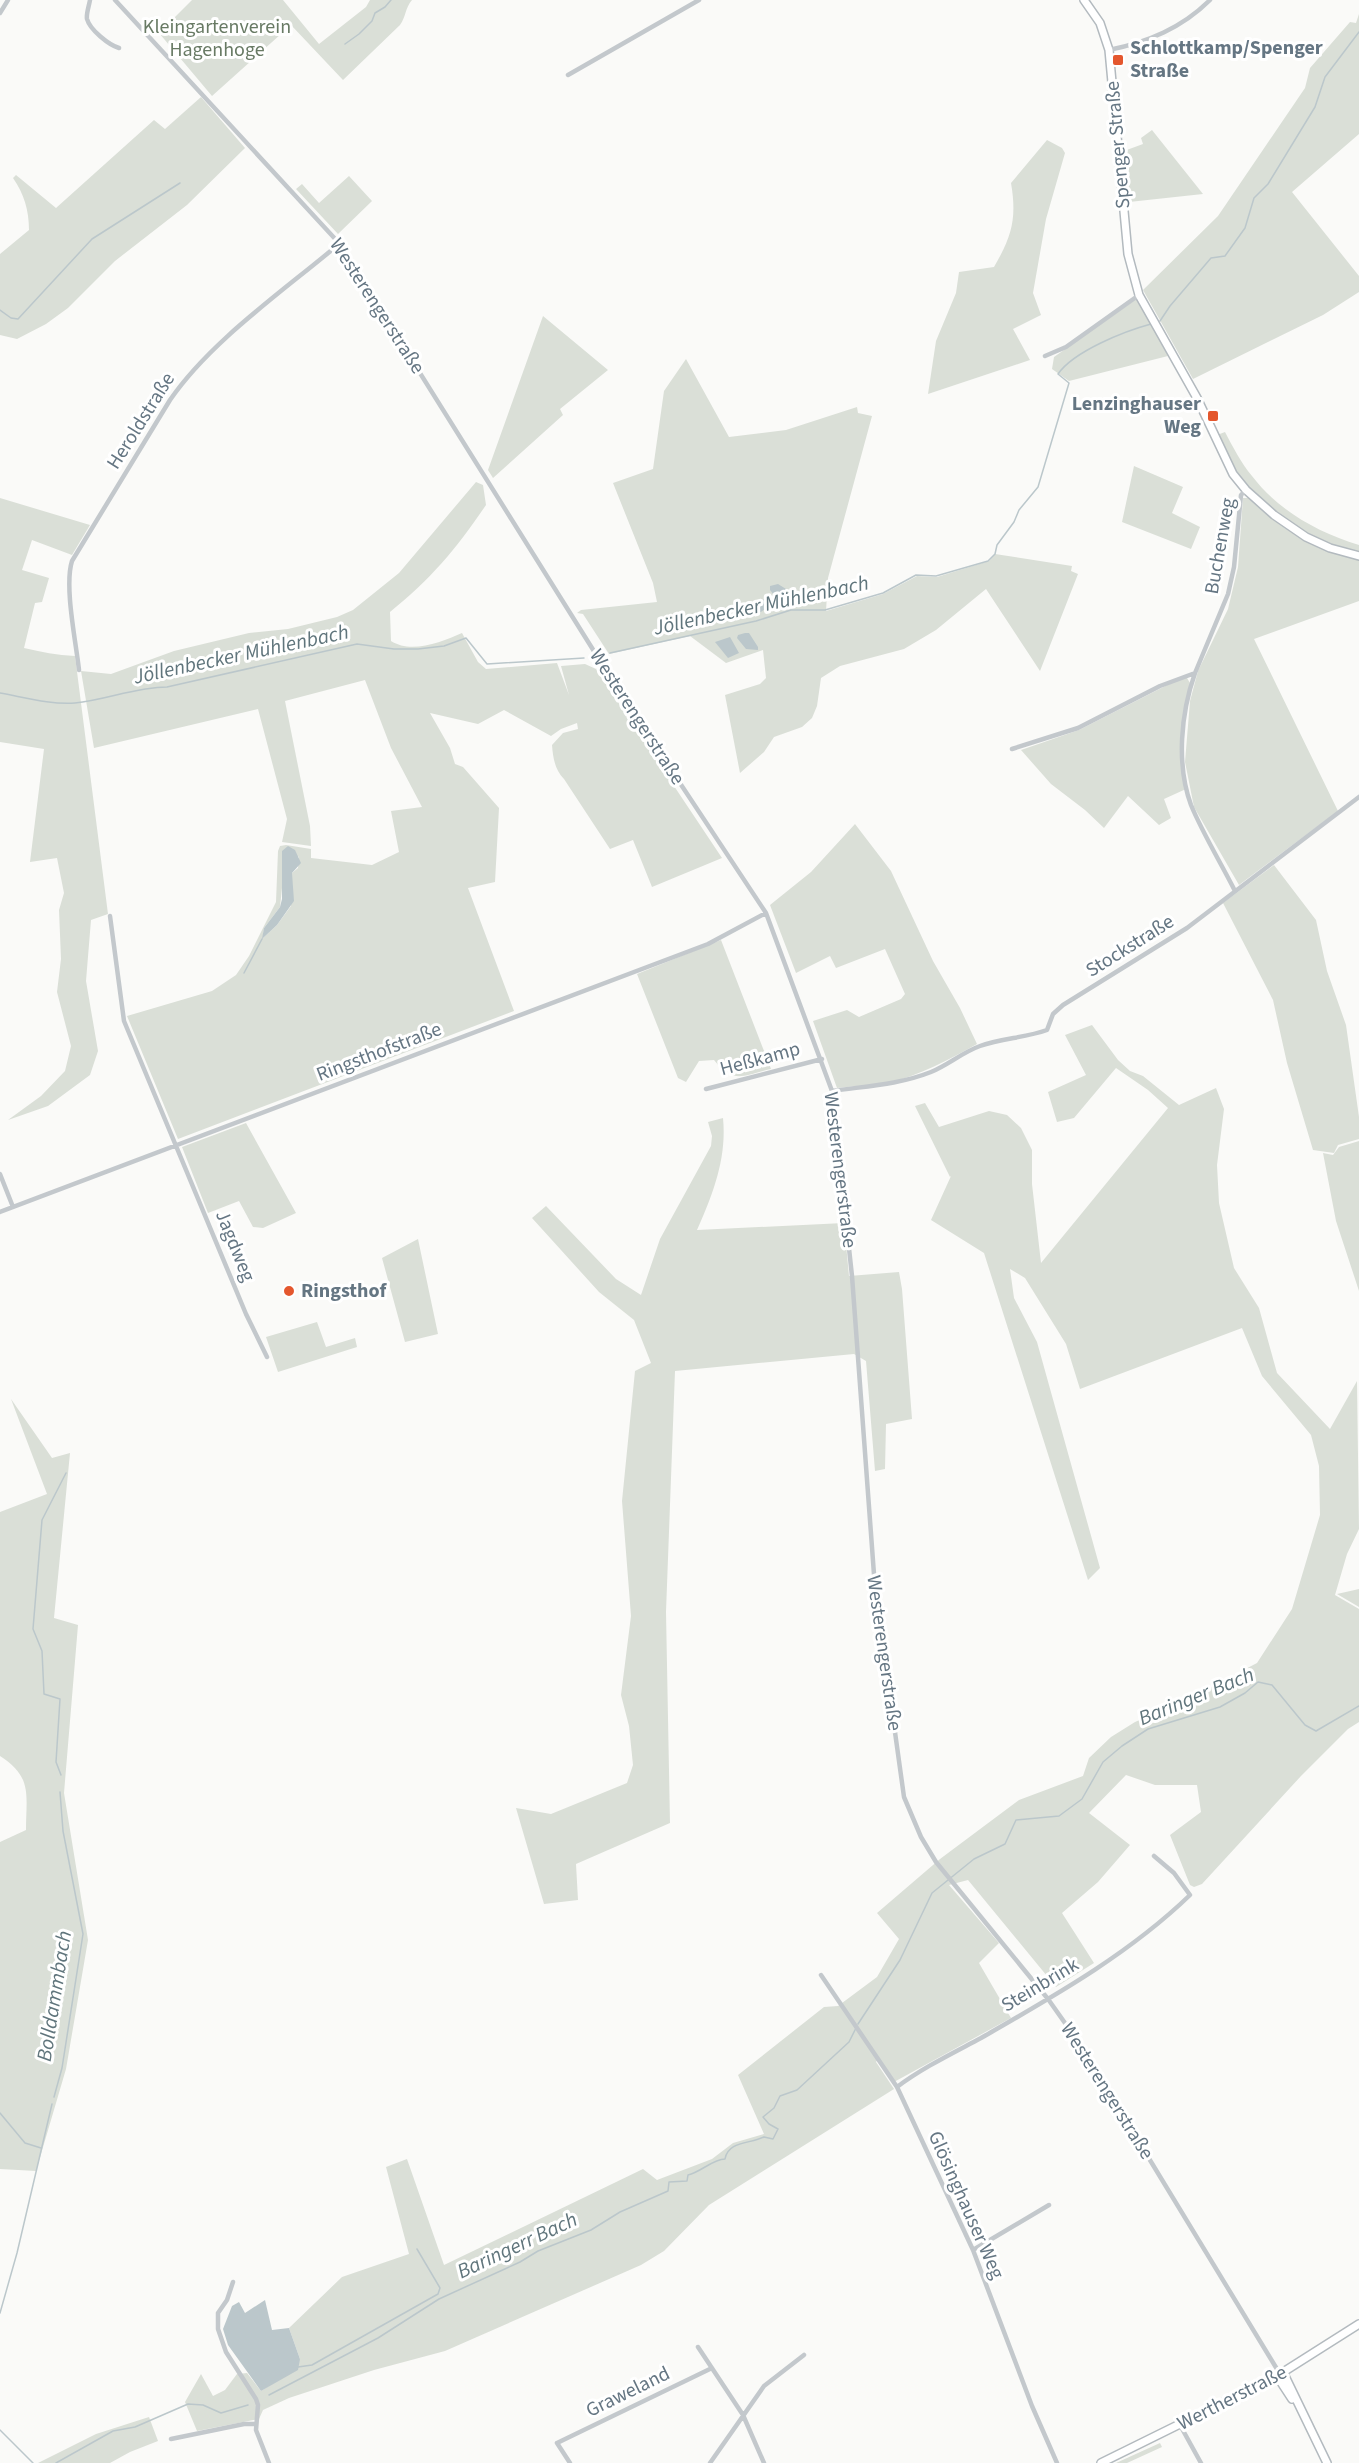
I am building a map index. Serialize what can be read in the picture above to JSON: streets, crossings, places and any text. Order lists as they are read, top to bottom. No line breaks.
{"streets":{"main road":["Spenger Straße","Westerengerstraße","Wertherstraße"],"street":["Heroldstraße","Buchenweg","Stockstraße","Ringsthofstraße","Heßkamp","Jagdweg","Steinbrink","Glösinghauser Weg","Graweland"]},"crossings":[["Spenger Straße","Buchenweg"],["Westerengerstraße","Heroldstraße"],["Westerengerstraße","Stockstraße"],["Westerengerstraße","Ringsthofstraße"],["Westerengerstraße","Heßkamp"],["Westerengerstraße","Steinbrink"],["Westerengerstraße","Wertherstraße"],["Buchenweg","Stockstraße"],["Ringsthofstraße","Jagdweg"],["Steinbrink","Glösinghauser Weg"]],"water":["Jöllenbecker Mühlenbach","Baringer Bach","Bolldammbach","Baringerr Bach"],"parks":["Kleingartenverein Hagenhoge"],"places":{"transit":["Schlottkamp/Spenger Straße","Lenzinghauser Weg"],"other":["Ringsthof"]}}
